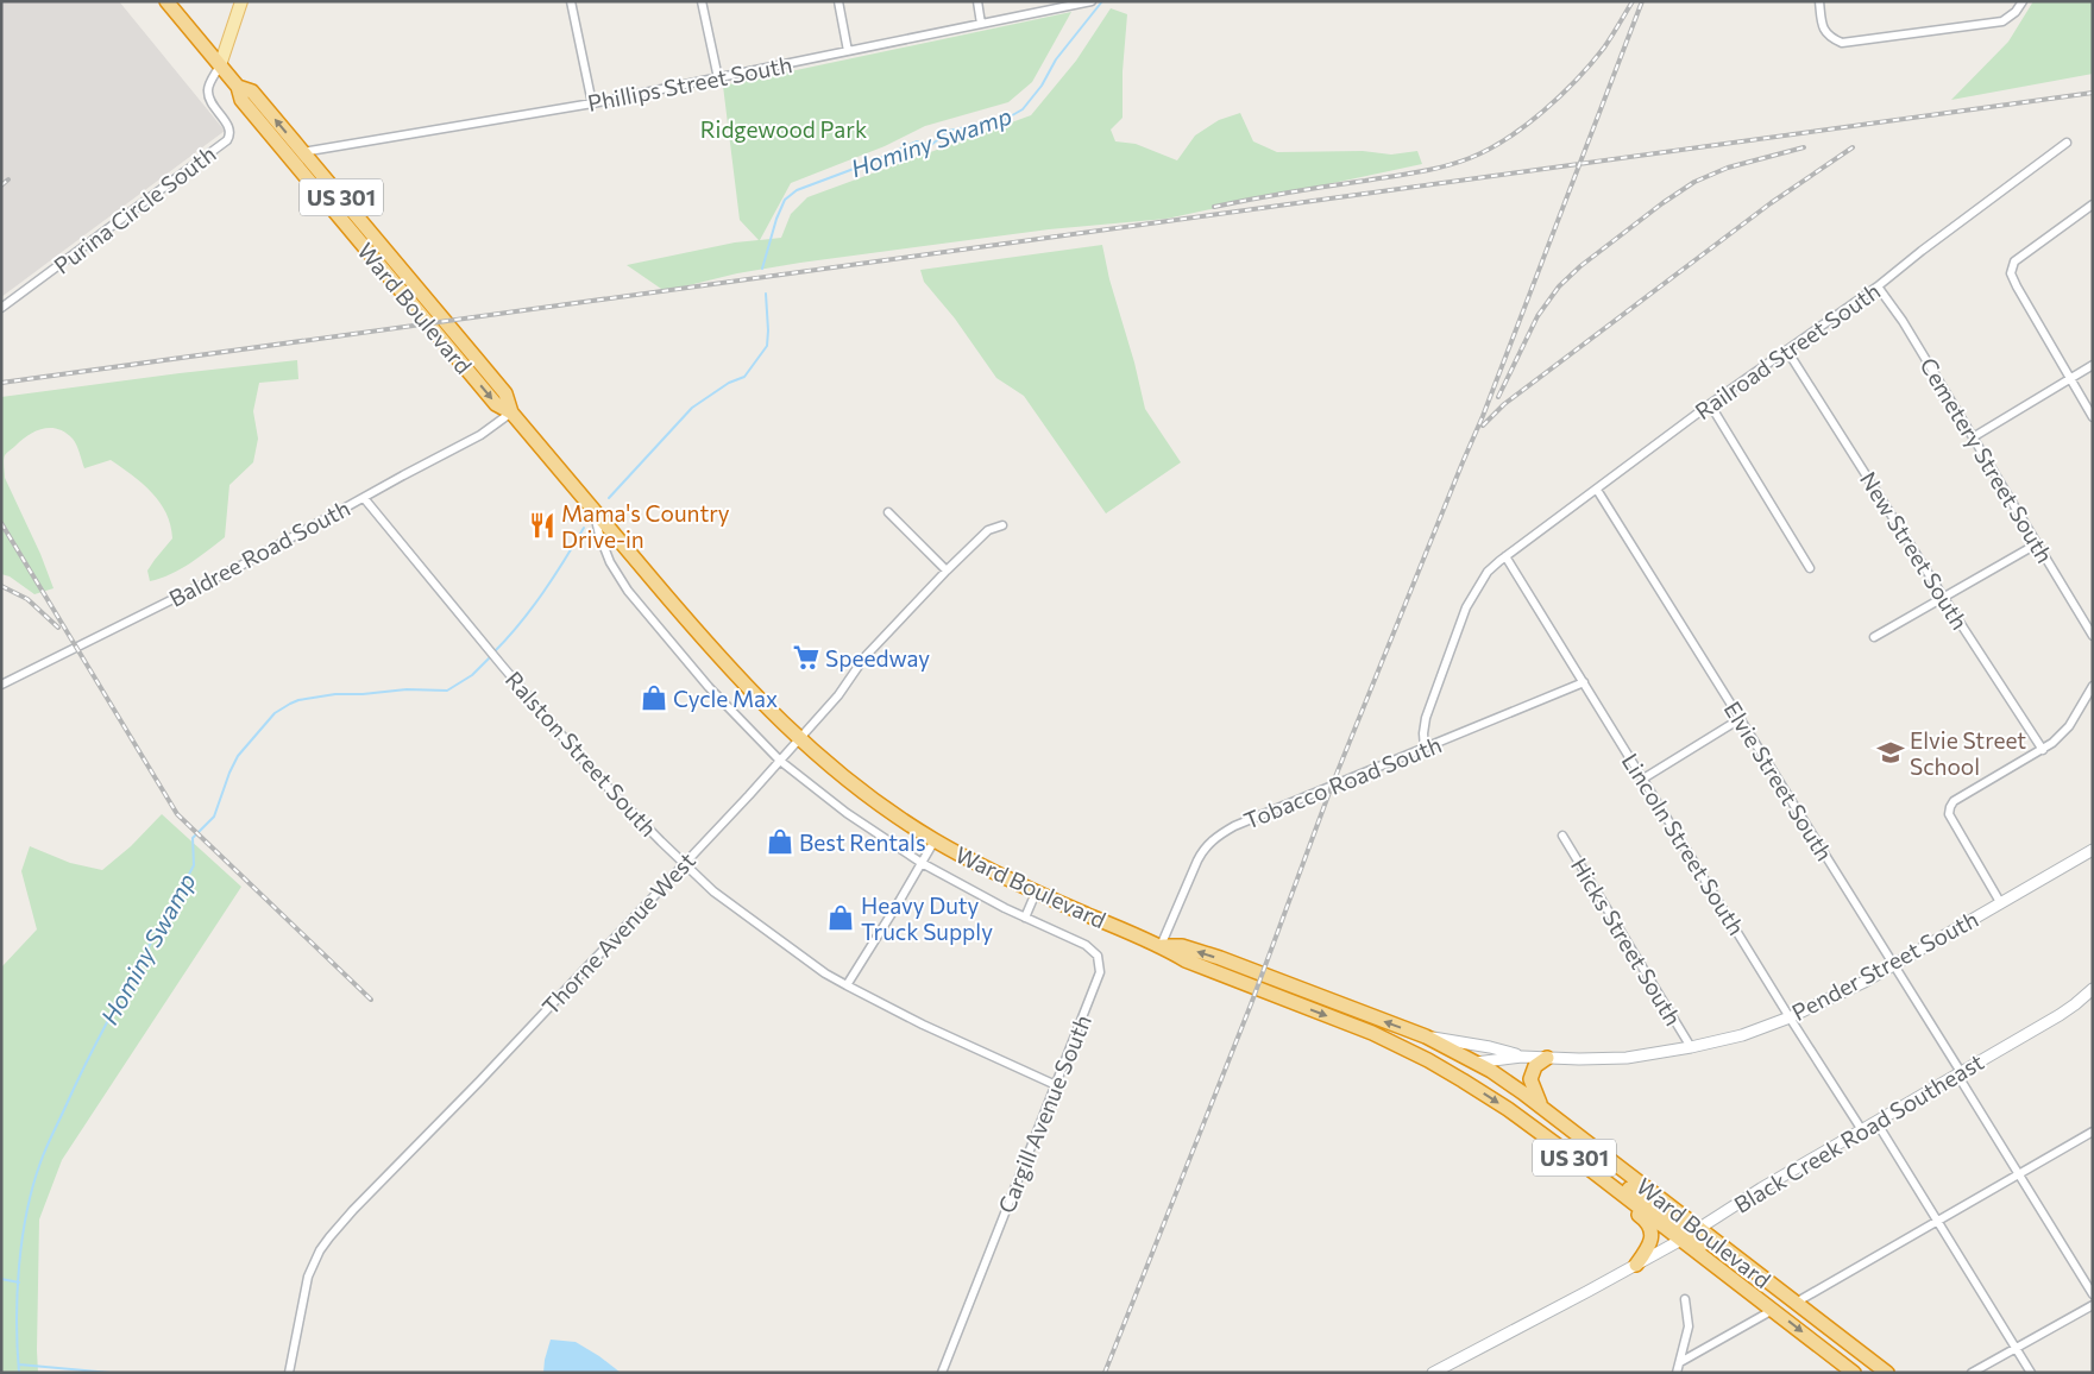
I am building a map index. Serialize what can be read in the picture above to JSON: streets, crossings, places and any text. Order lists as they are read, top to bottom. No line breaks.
{"streets":{"highway":["US 301","Ward Boulevard"],"street":["Phillips Street South","Purina Circle South","Railroad Street South","Cemetery Street South","New Street South","Baldree Road South","Ralston Street South","Elvie Street South","Tobacco Road South","Lincoln Street South","Thorne Avenue West","Hicks Street South","Pender Street South","Cargill Avenue South","Black Creek Road Southeast"]},"crossings":[["Phillips Street South","Ward Boulevard"],["Purina Circle South","Ward Boulevard"],["Ward Boulevard","Baldree Road South"],["Ward Boulevard","Tobacco Road South"],["Ward Boulevard","Thorne Avenue West"],["Ward Boulevard","Pender Street South"],["Ward Boulevard","Black Creek Road Southeast"],["Railroad Street South","Cemetery Street South"],["Railroad Street South","New Street South"],["Railroad Street South","Elvie Street South"],["Railroad Street South","Tobacco Road South"],["Railroad Street South","Lincoln Street South"],["Baldree Road South","Ralston Street South"],["Ralston Street South","Thorne Avenue West"],["Ralston Street South","Cargill Avenue South"],["Elvie Street South","Pender Street South"],["Elvie Street South","Black Creek Road Southeast"],["Tobacco Road South","Lincoln Street South"],["Lincoln Street South","Pender Street South"],["Lincoln Street South","Black Creek Road Southeast"],["Hicks Street South","Pender Street South"]],"water":["Hominy Swamp"],"parks":["Ridgewood Park"],"places":{"restaurant":["Mama's Country Drive-in"],"supermarket":["Speedway"],"shop":["Cycle Max","Best Rentals","Heavy Duty Truck Supply"],"school or university":["Elvie Street School"]}}
